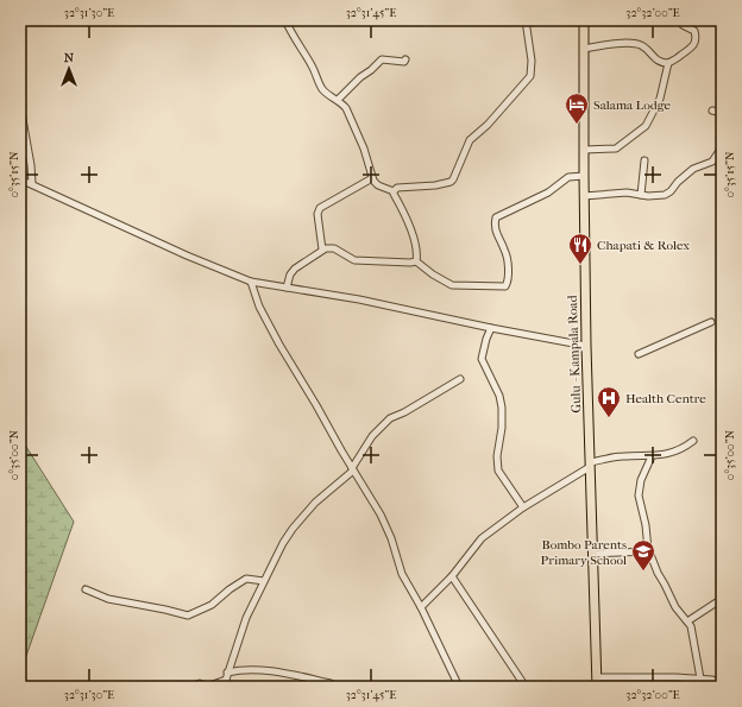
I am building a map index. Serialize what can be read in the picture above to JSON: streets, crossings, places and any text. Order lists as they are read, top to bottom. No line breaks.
{"streets":{"main road":["Gulu - Kampala Road"]},"places":{"hotel":["Salama Lodge"],"restaurant":["Chapati & Rolex"],"hospital":["Health Centre"],"school or university":["Bombo Parents Primary School"]},"north":"top","coordinates":["32°31'30\"E","32°31'45\"E","32°32'00\"E","0°35'15\"N","0°35'00\"N"]}
